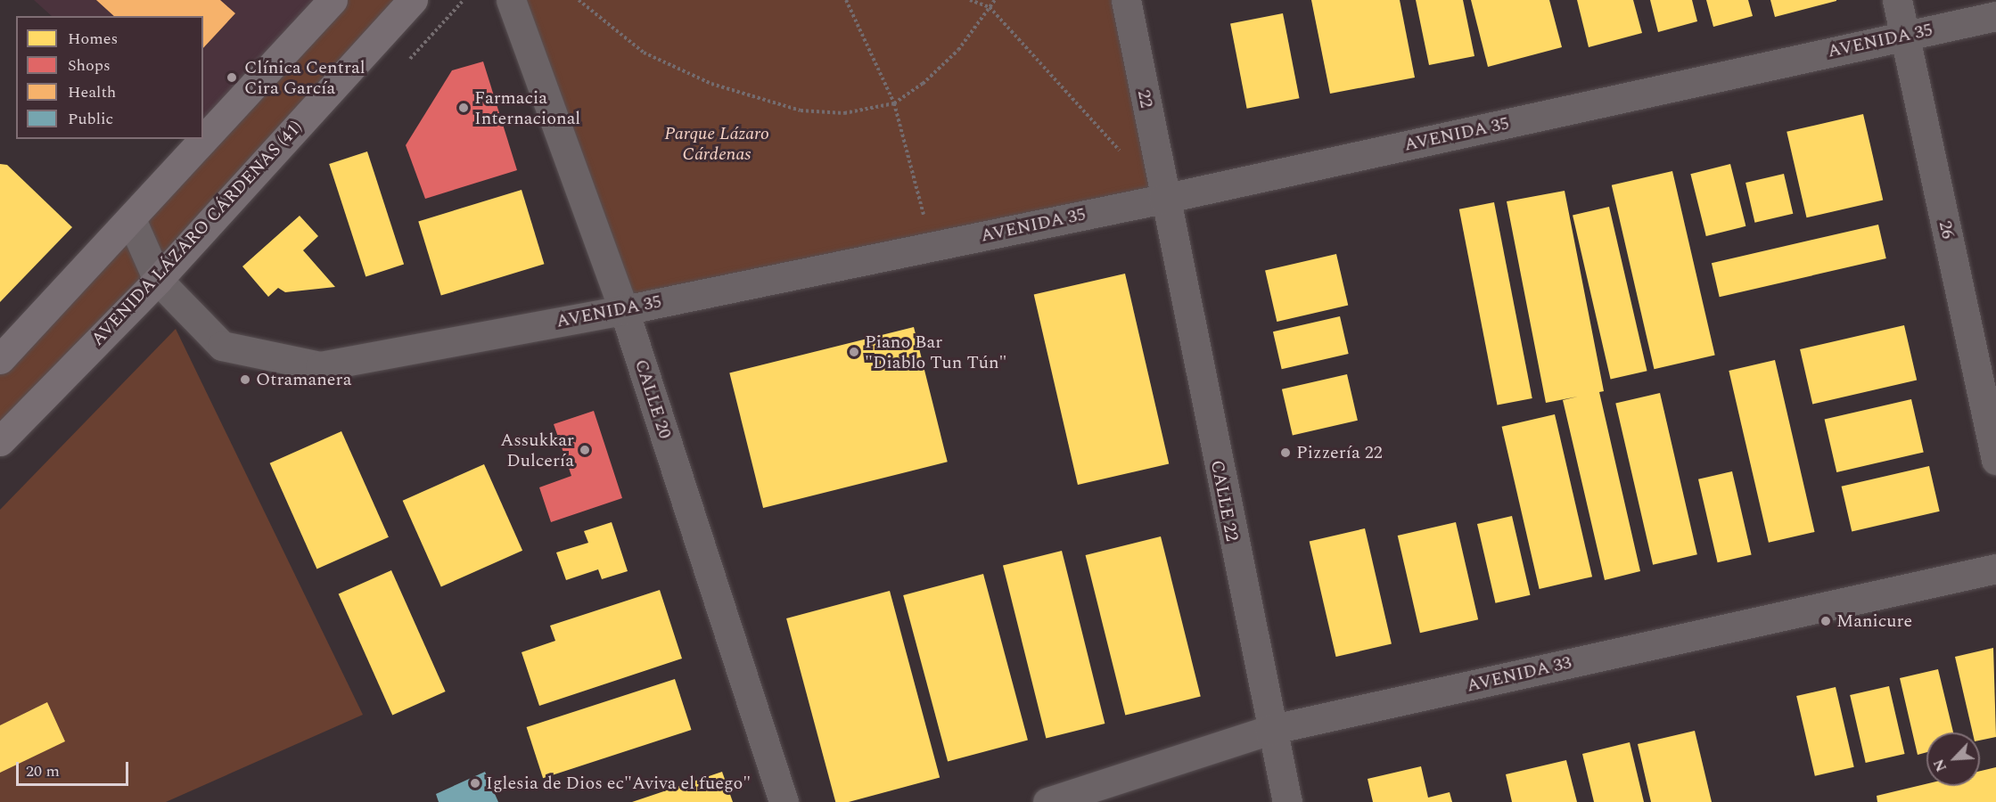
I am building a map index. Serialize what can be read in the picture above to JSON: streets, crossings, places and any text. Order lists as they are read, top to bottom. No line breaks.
{"streets":{"main road":["AVENIDA LÁZARO CÁRDENAS (41)"],"street":["AVENIDA 35","22","26","CALLE 20","CALLE 22","AVENIDA 33"]},"crossings":[["AVENIDA 35","22"],["AVENIDA 35","26"],["AVENIDA 35","AVENIDA LÁZARO CÁRDENAS (41)"],["AVENIDA 35","CALLE 20"],["AVENIDA 35","CALLE 22"],["22","CALLE 22"],["CALLE 22","AVENIDA 33"]],"parks":["Parque Lázaro Cárdenas"],"places":["Clínica Central Cira García","Farmacia Internacional","Piano Bar \"Diablo Tun Tún\"","Otramanera","Assukkar Dulcería","Pizzería 22","Manicure","Iglesia de Dios ec\"Aviva el fuego\""],"legend":["Homes","Shops","Health","Public"],"scale_bar":"20 m","north":"bottom left"}
